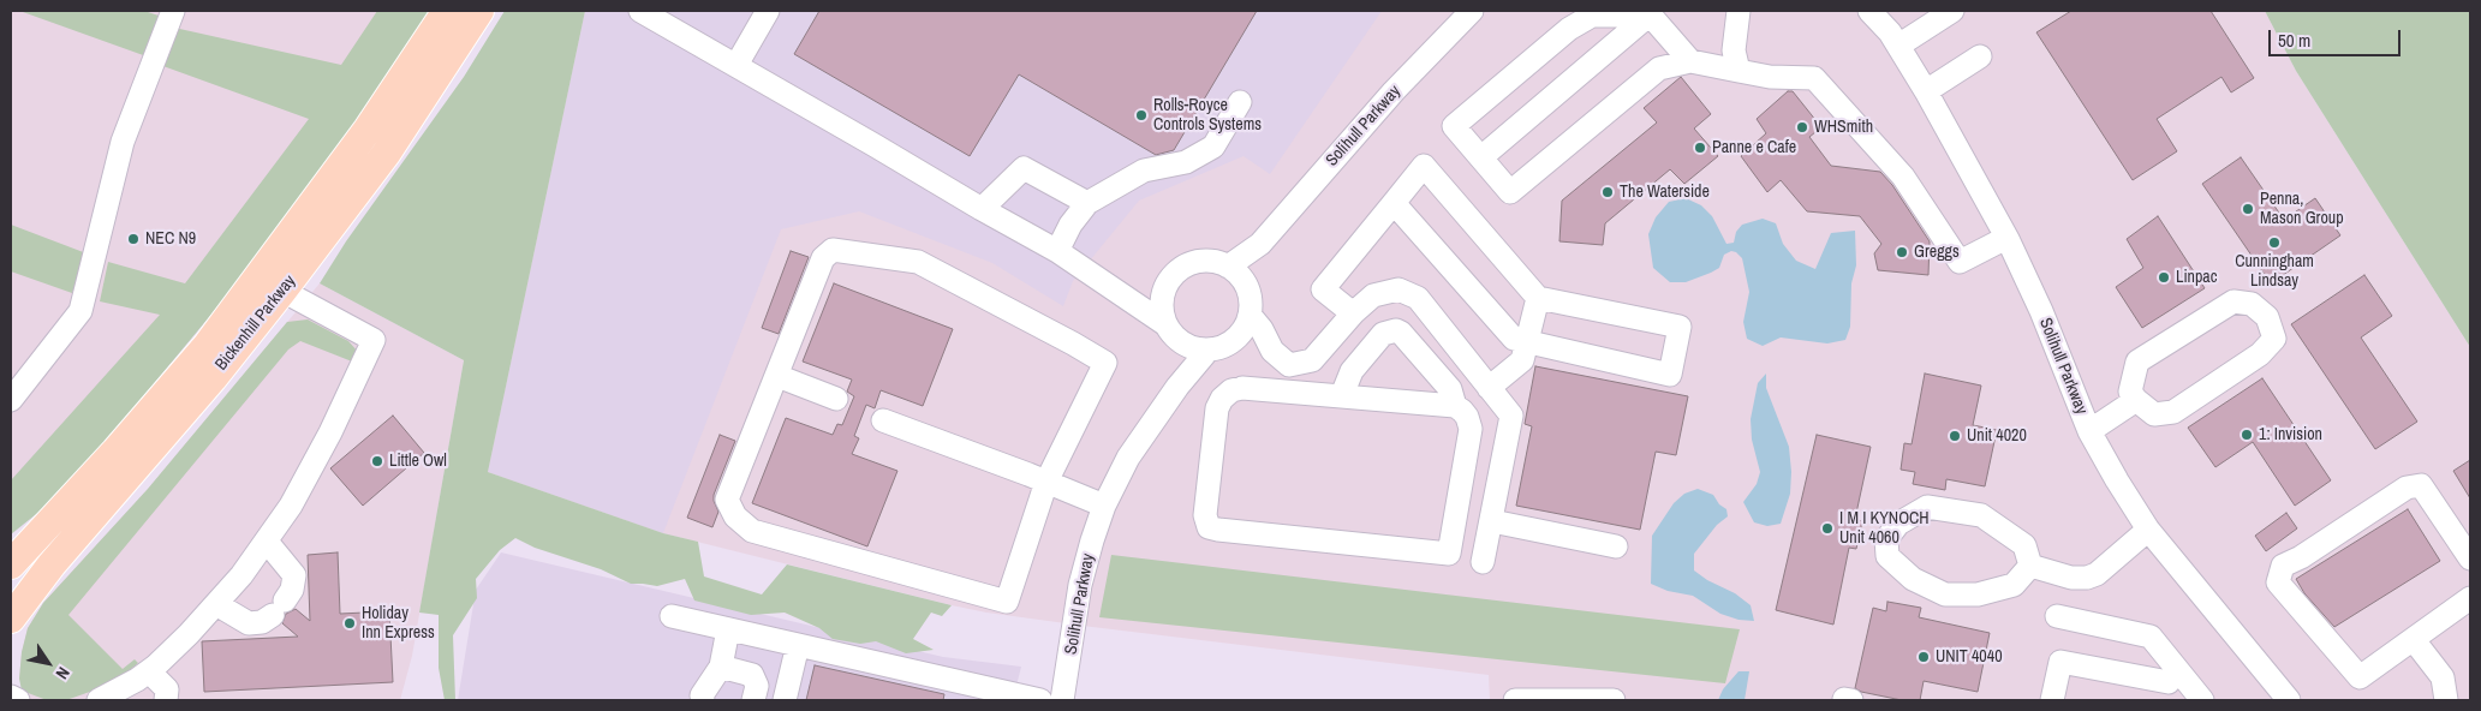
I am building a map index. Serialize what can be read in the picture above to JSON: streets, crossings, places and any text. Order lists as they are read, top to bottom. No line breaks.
{"streets":{"main road":["Bickenhill Parkway"],"street":["Solihull Parkway"]},"places":["Rolls-Royce Controls Systems","WHSmith","Panne e Cafe","The Waterside","Penna, Mason Group","NEC N9","Cunningham Lindsay","Greggs","Linpac","1: Invision","Unit 4020","Little Owl","I M I KYNOCH Unit 4060","Holiday Inn Express","UNIT 4040"],"scale_bar":"50 m","north":"bottom right"}
